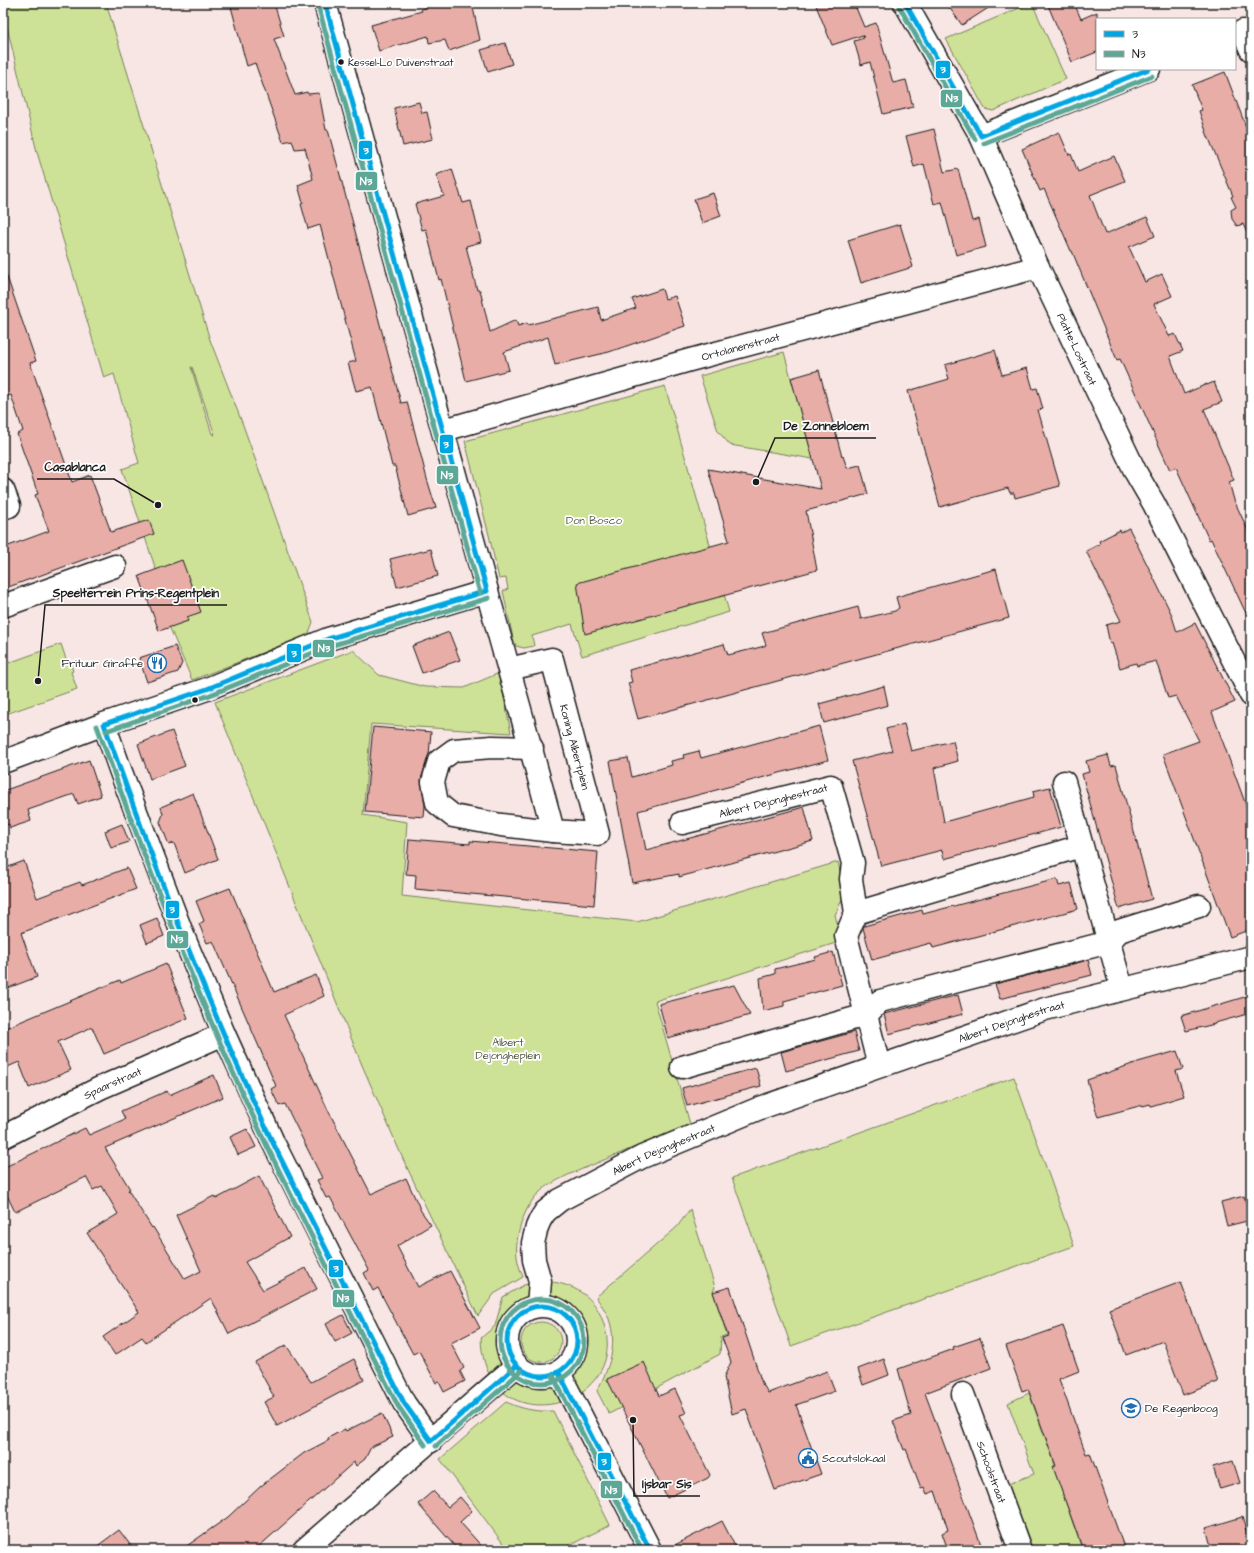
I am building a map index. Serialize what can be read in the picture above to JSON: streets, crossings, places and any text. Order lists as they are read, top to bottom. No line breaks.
{"streets":{"street":["Ortolanenstraat","Platte-Lostraat","Koning Albertplein","Albert Dejonghestraat","Spaarstraat","Schoolstraat"]},"crossings":[["Ortolanenstraat","Platte-Lostraat"]],"parks":["Don Bosco","Albert Dejongheplein"],"places":{"other":["Kessel-Lo Duivenstraat","De Zonnebloem","Casablanca","Speelterrein Prins-Regentplein","Ijsbar Sis"],"restaurant":["Frituur Giraffe"],"school or university":["De Regenboog"],"public building":["Scoutslokaal"]},"lines":["transit line 3","transit line N3"],"legend":["3","N3"]}
